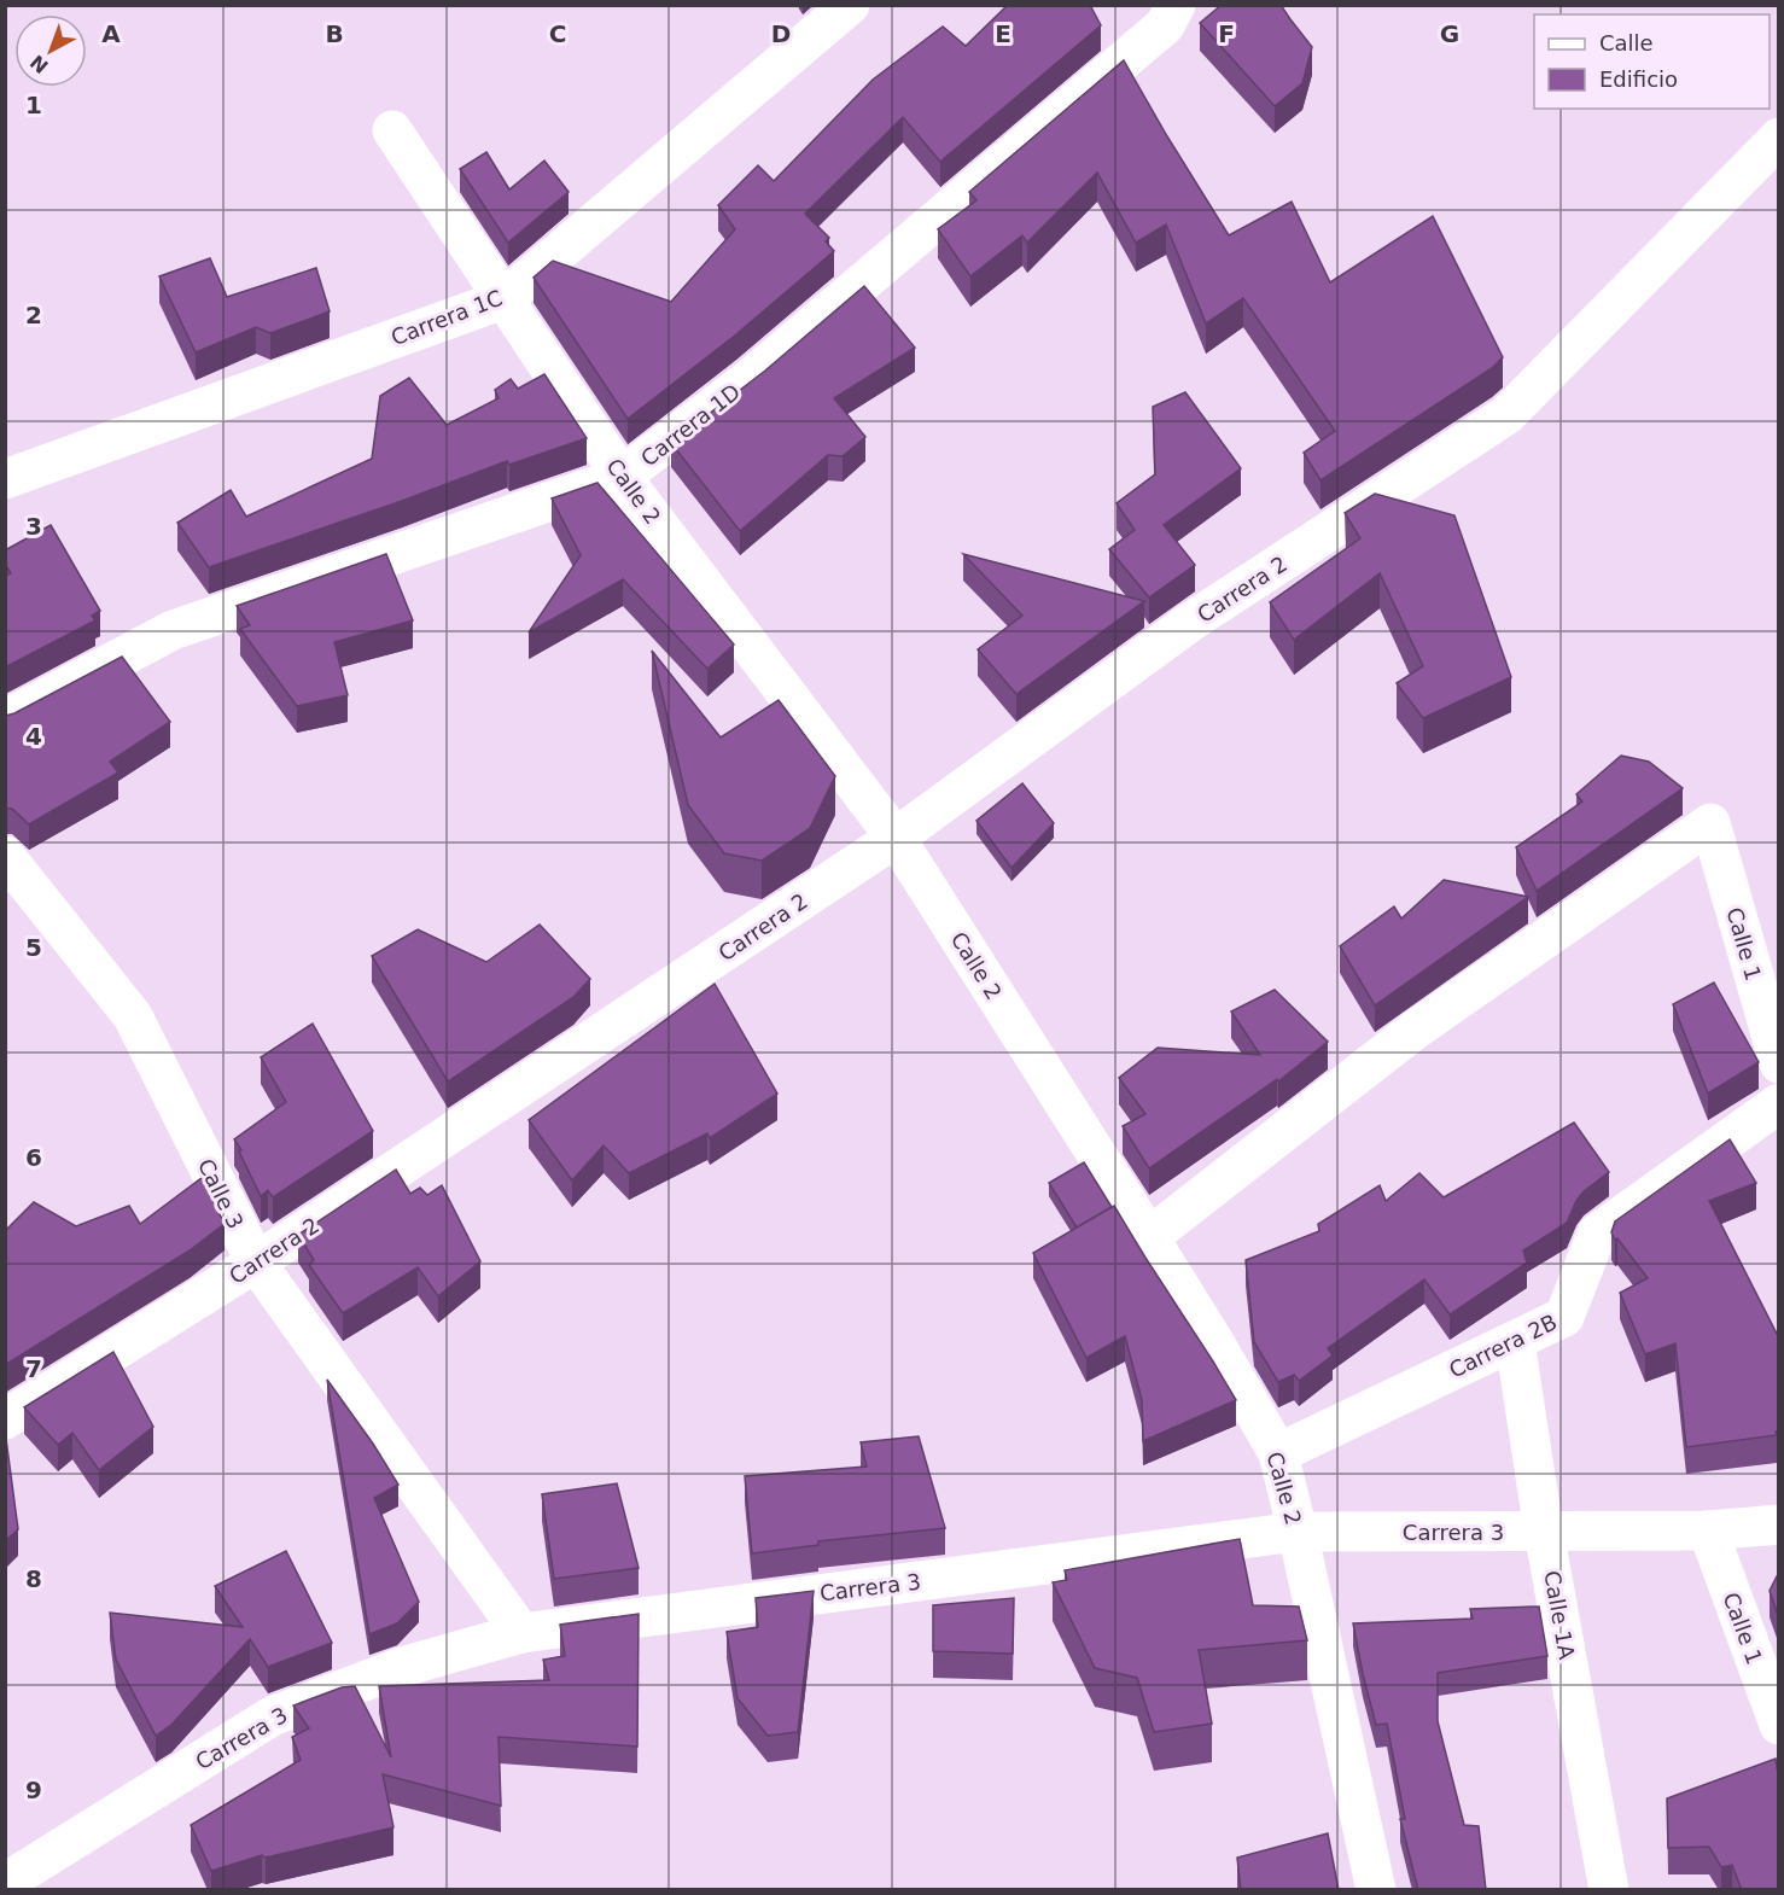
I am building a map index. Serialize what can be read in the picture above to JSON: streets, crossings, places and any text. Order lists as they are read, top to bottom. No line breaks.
{"streets":{"street":["Carrera 1C","Carrera 1D","Calle 2","Carrera 2","Calle 1","Calle 3","Carrera 2B","Carrera 3","Calle 1A"]},"crossings":[["Carrera 1C","Calle 2"],["Carrera 1D","Calle 2"],["Calle 2","Carrera 2"],["Calle 2","Calle 1"],["Calle 2","Carrera 2B"],["Calle 2","Carrera 3"],["Carrera 2","Calle 3"],["Calle 1","Carrera 3"],["Calle 3","Carrera 3"],["Carrera 2B","Calle 1A"],["Carrera 3","Calle 1A"]],"legend":["Calle","Edificio"],"north":"bottom left","grid":{"columns":["A","B","C","D","E","F","G"],"rows":["1","2","3","4","5","6","7","8","9"]}}
